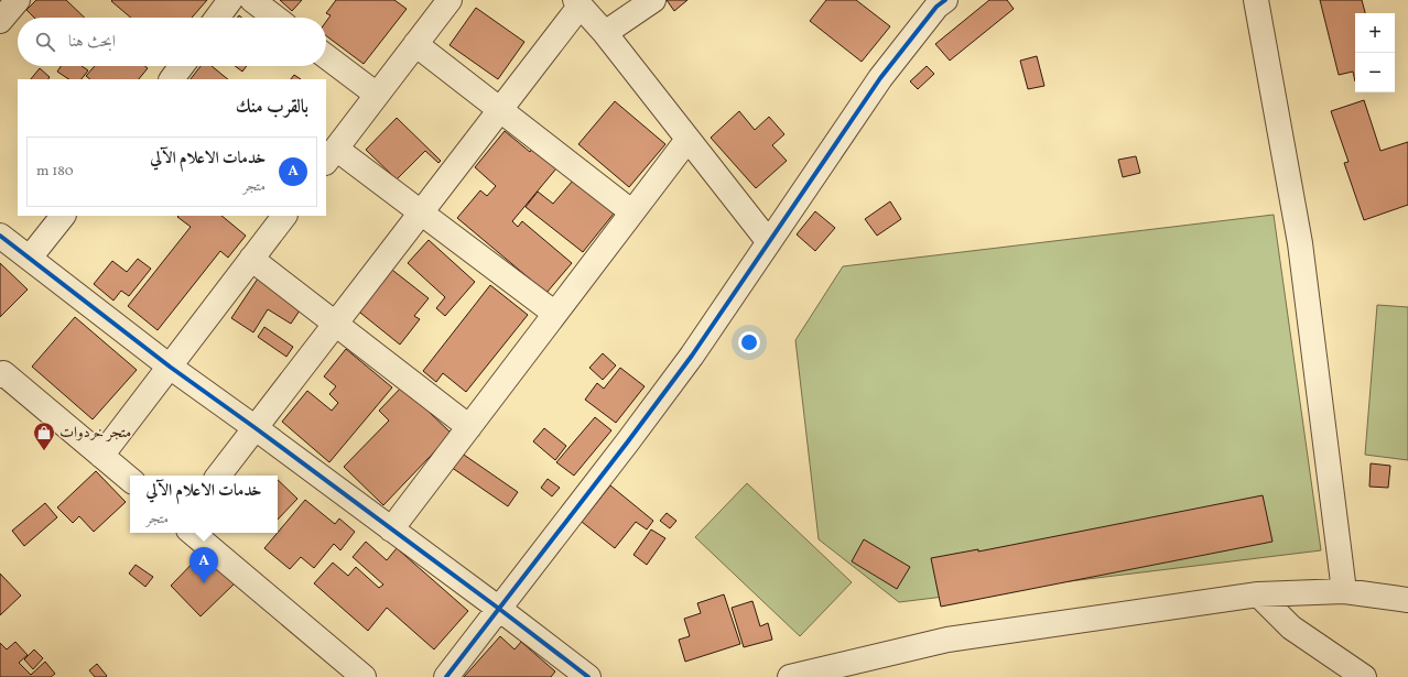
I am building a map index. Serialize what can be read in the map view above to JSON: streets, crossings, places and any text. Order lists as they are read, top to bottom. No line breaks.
{"places":{"shop":["متجر خردوات"]},"page":{"map_buttons":["+","−"],"search":"ابحث هنا","heading":"بالقرب منك","list":[{"mark":"A","name":"خدمات الاعلام الآلي","note":"متجر","value":"180 m"}],"popup":["خدمات الاعلام الآلي","متجر"],"pins":"A"}}
